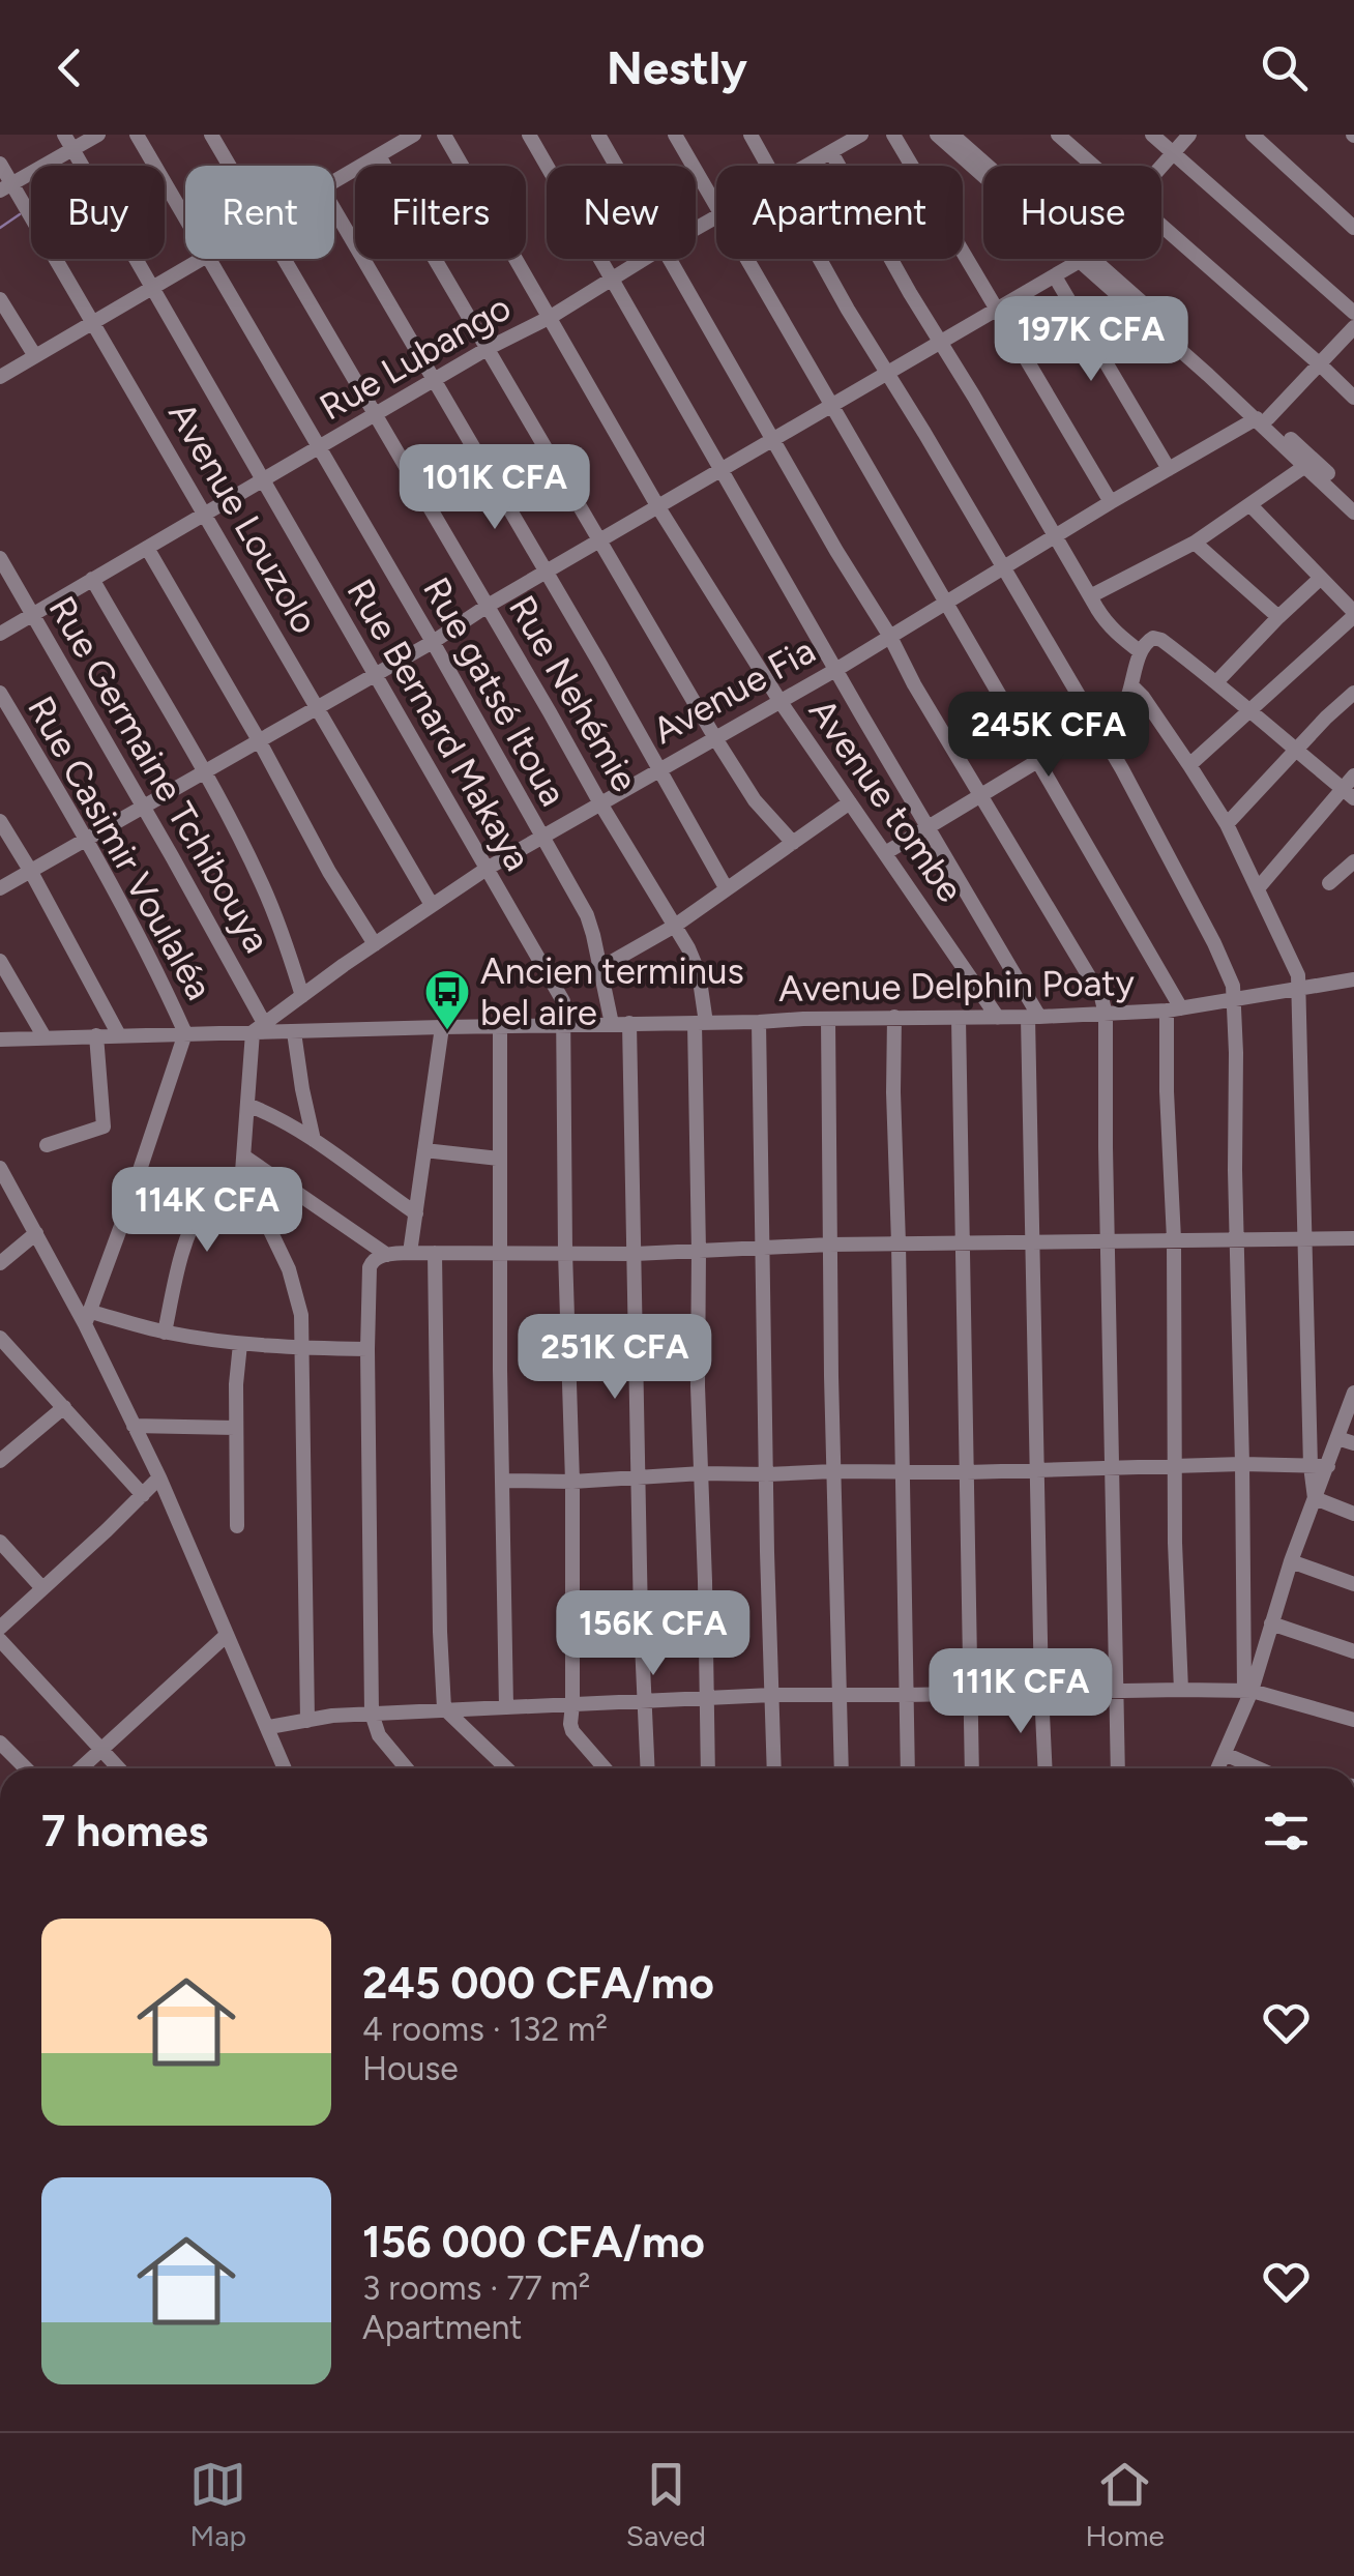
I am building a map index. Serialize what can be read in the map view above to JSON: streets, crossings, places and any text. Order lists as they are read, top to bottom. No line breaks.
{"streets":{"street":["Rue Lubango","Avenue Louzolo","Avenue Fia","Rue gatsé Itoua","Rue Nehémie","Rue Bernard Makaya","Rue Germaine Tchibouya","Avenue tombe","Rue Casimir Voulaléa","Avenue Delphin Poaty"]},"crossings":[["Rue Lubango","Avenue Louzolo"],["Rue Lubango","Rue gatsé Itoua"],["Rue Lubango","Rue Nehémie"],["Rue Lubango","Rue Bernard Makaya"],["Rue Lubango","Rue Germaine Tchibouya"],["Rue Lubango","Avenue tombe"],["Avenue Louzolo","Avenue Fia"],["Avenue Fia","Rue gatsé Itoua"],["Avenue Fia","Rue Nehémie"],["Avenue Fia","Rue Bernard Makaya"],["Avenue Fia","Rue Germaine Tchibouya"],["Avenue Fia","Avenue tombe"],["Avenue Fia","Avenue Delphin Poaty"],["Rue gatsé Itoua","Avenue Delphin Poaty"],["Rue Nehémie","Avenue Delphin Poaty"],["Rue Bernard Makaya","Avenue Delphin Poaty"],["Rue Germaine Tchibouya","Avenue Delphin Poaty"],["Avenue tombe","Avenue Delphin Poaty"],["Rue Casimir Voulaléa","Avenue Delphin Poaty"]],"places":{"bus stop":["Ancien terminus bel aire"]},"page":{"header":"Nestly","chip":["Buy","Rent","Filters","New","Apartment","House"],"price":["197K CFA","101K CFA","245K CFA","114K CFA","251K CFA","156K CFA","111K CFA"],"heading":"7 homes","list":[{"name":"245 000 CFA/mo","note":"4 rooms · 132 m² · House"},{"name":"156 000 CFA/mo","note":"3 rooms · 77 m² · Apartment"}],"tabs":["Map","Saved","Home"]}}
